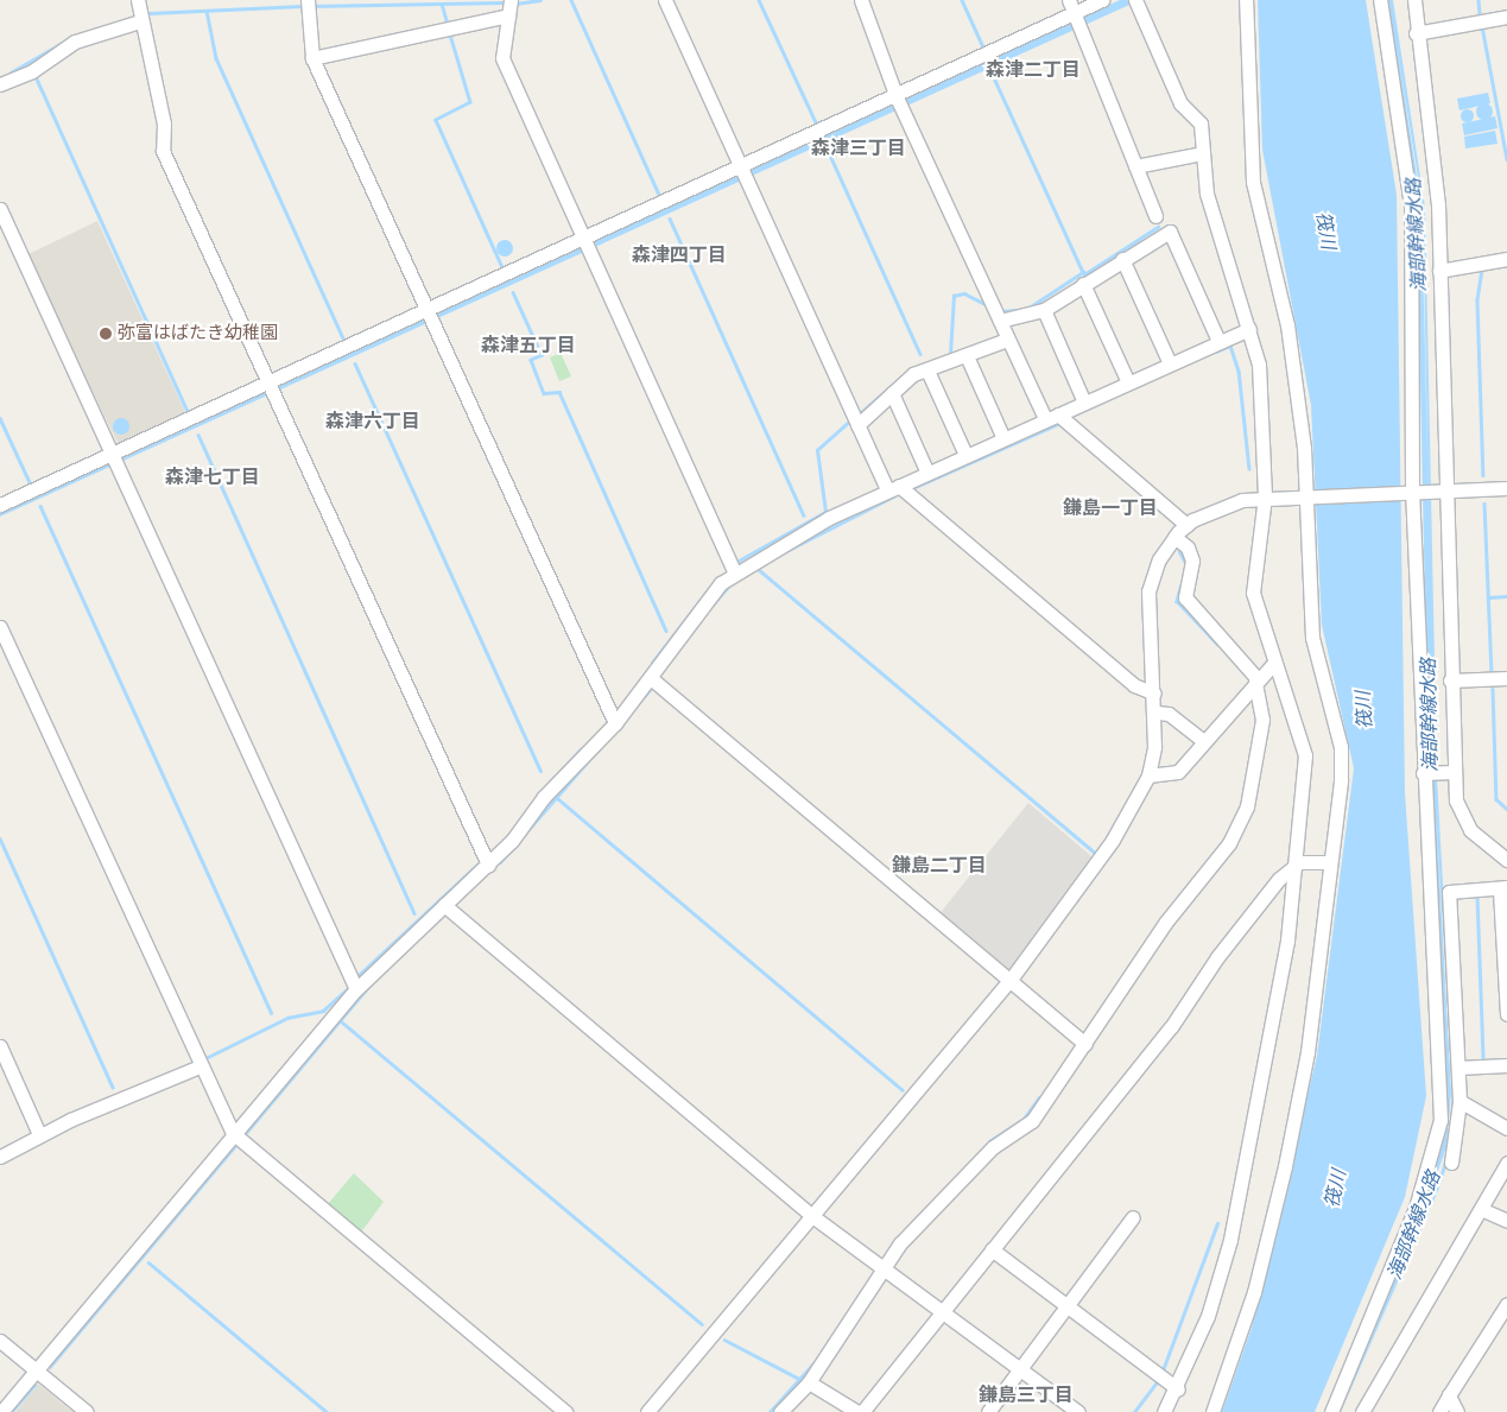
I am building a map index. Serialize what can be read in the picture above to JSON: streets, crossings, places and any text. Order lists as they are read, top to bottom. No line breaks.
{"districts":["森津二丁目","森津三丁目","森津四丁目","森津五丁目","森津六丁目","森津七丁目","鎌島一丁目","鎌島二丁目","鎌島三丁目"],"water":["筏川","海部幹線水路"],"places":["弥富はばたき幼稚園"]}
